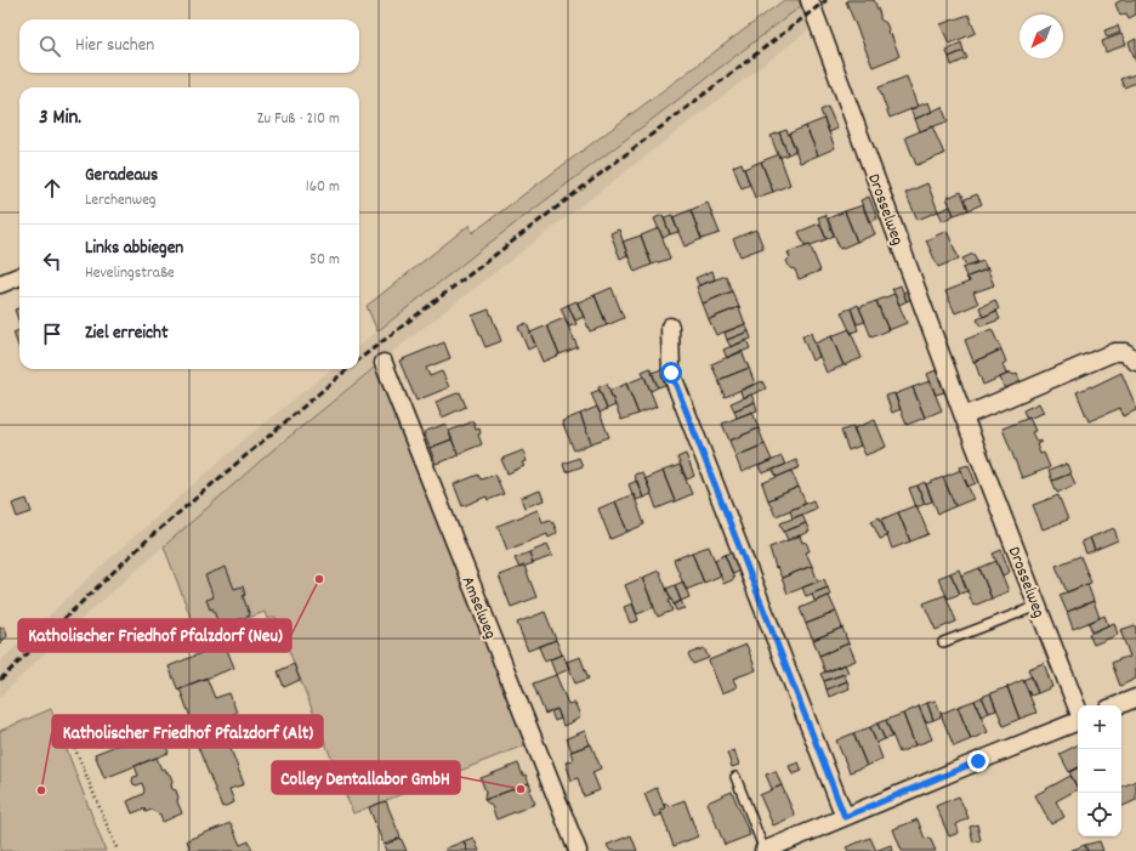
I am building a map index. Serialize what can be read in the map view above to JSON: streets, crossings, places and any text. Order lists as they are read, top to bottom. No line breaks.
{"streets":{"street":["Drosselweg","Amselweg"]},"places":["Katholischer Friedhof Pfalzdorf (Neu)","Colley Dentallabor GmbH","Katholischer Friedhof Pfalzdorf (Alt)"],"north":"bottom left","page":{"search":"Hier suchen","heading":["3 Min.","Zu Fuß · 210 m"],"list":[["Geradeaus","Lerchenweg","160 m"],["Links abbiegen","Hevelingstraße","50 m"],"Ziel erreicht"],"map_buttons":["+","−"]}}
